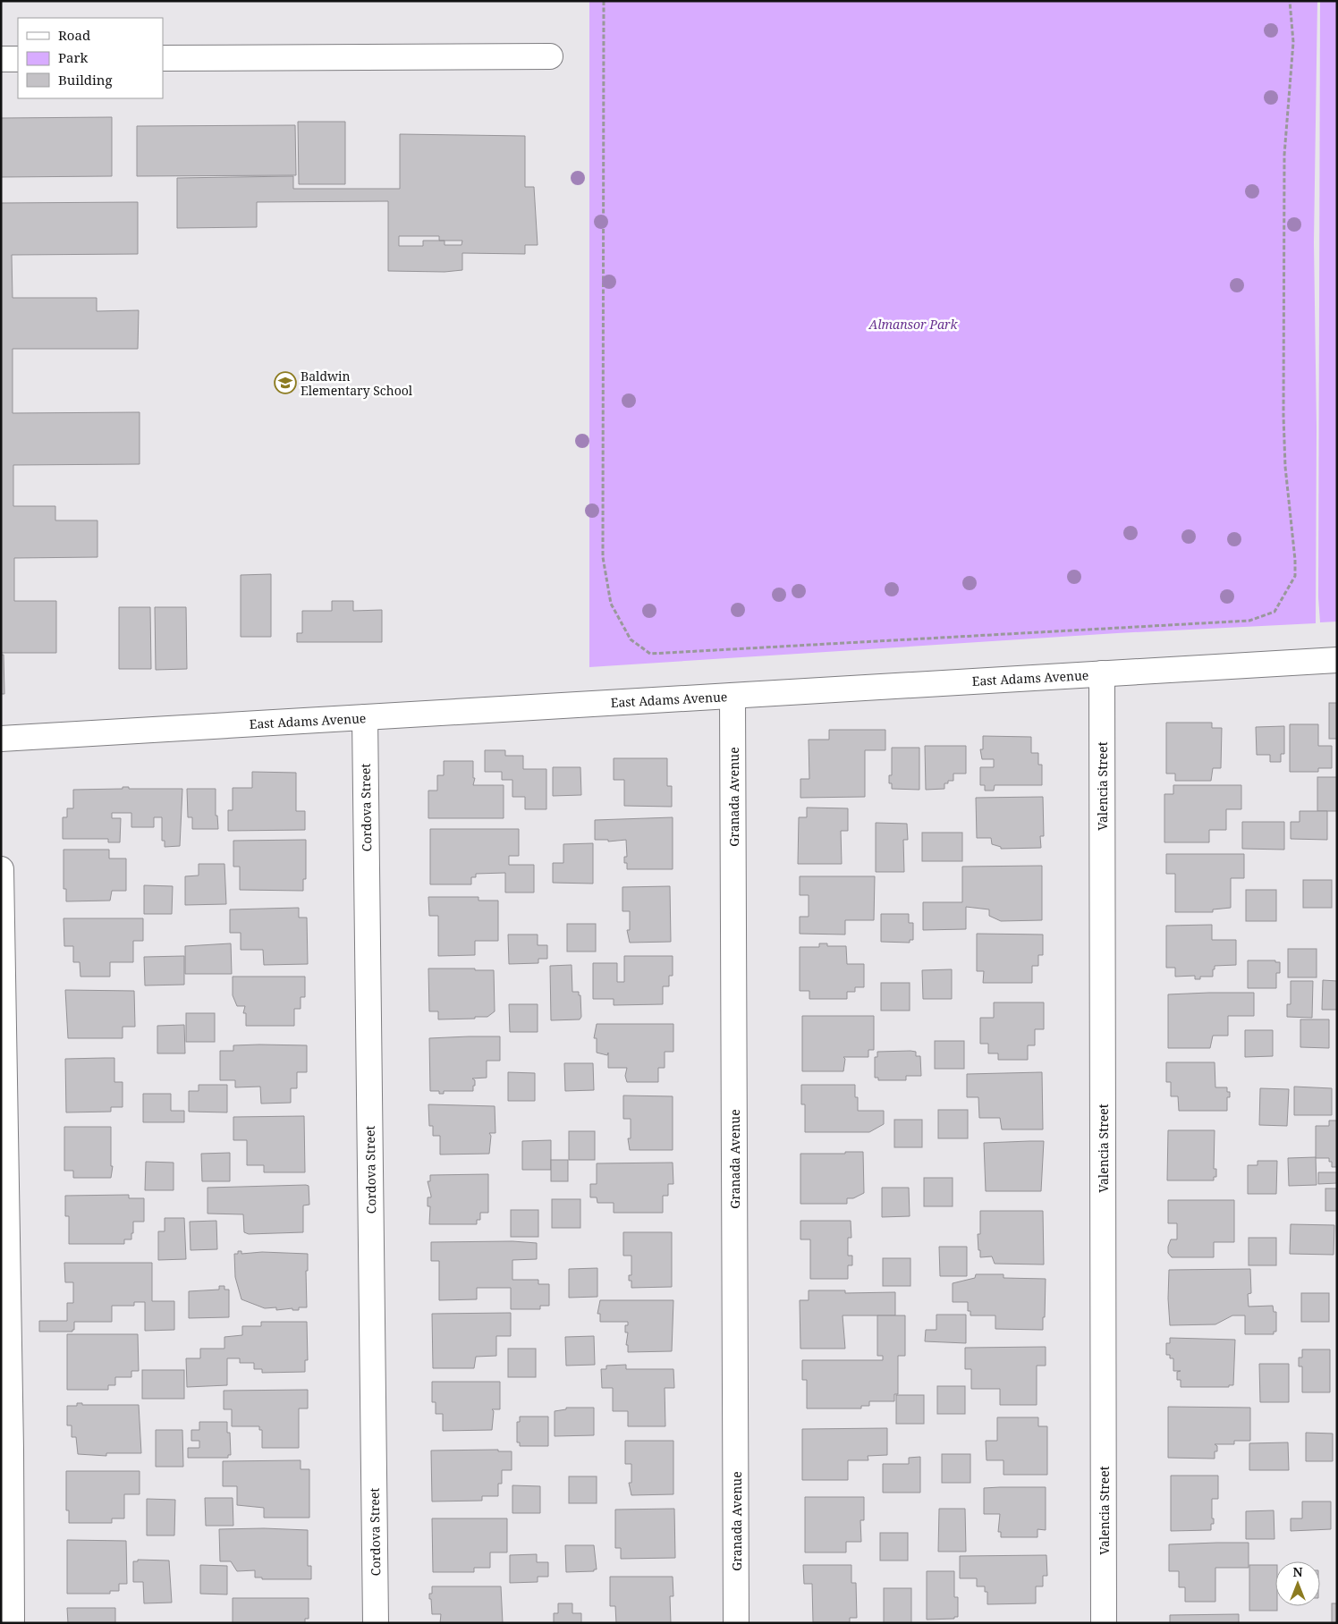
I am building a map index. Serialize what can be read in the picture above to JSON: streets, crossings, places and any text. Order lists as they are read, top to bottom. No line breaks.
{"streets":{"street":["East Adams Avenue","Valencia Street","Granada Avenue","Cordova Street"]},"crossings":[["East Adams Avenue","Valencia Street"],["East Adams Avenue","Granada Avenue"],["East Adams Avenue","Cordova Street"]],"parks":["Almansor Park"],"places":{"school or university":["Baldwin Elementary School"]},"legend":["Road","Park","Building"],"north":"top"}
